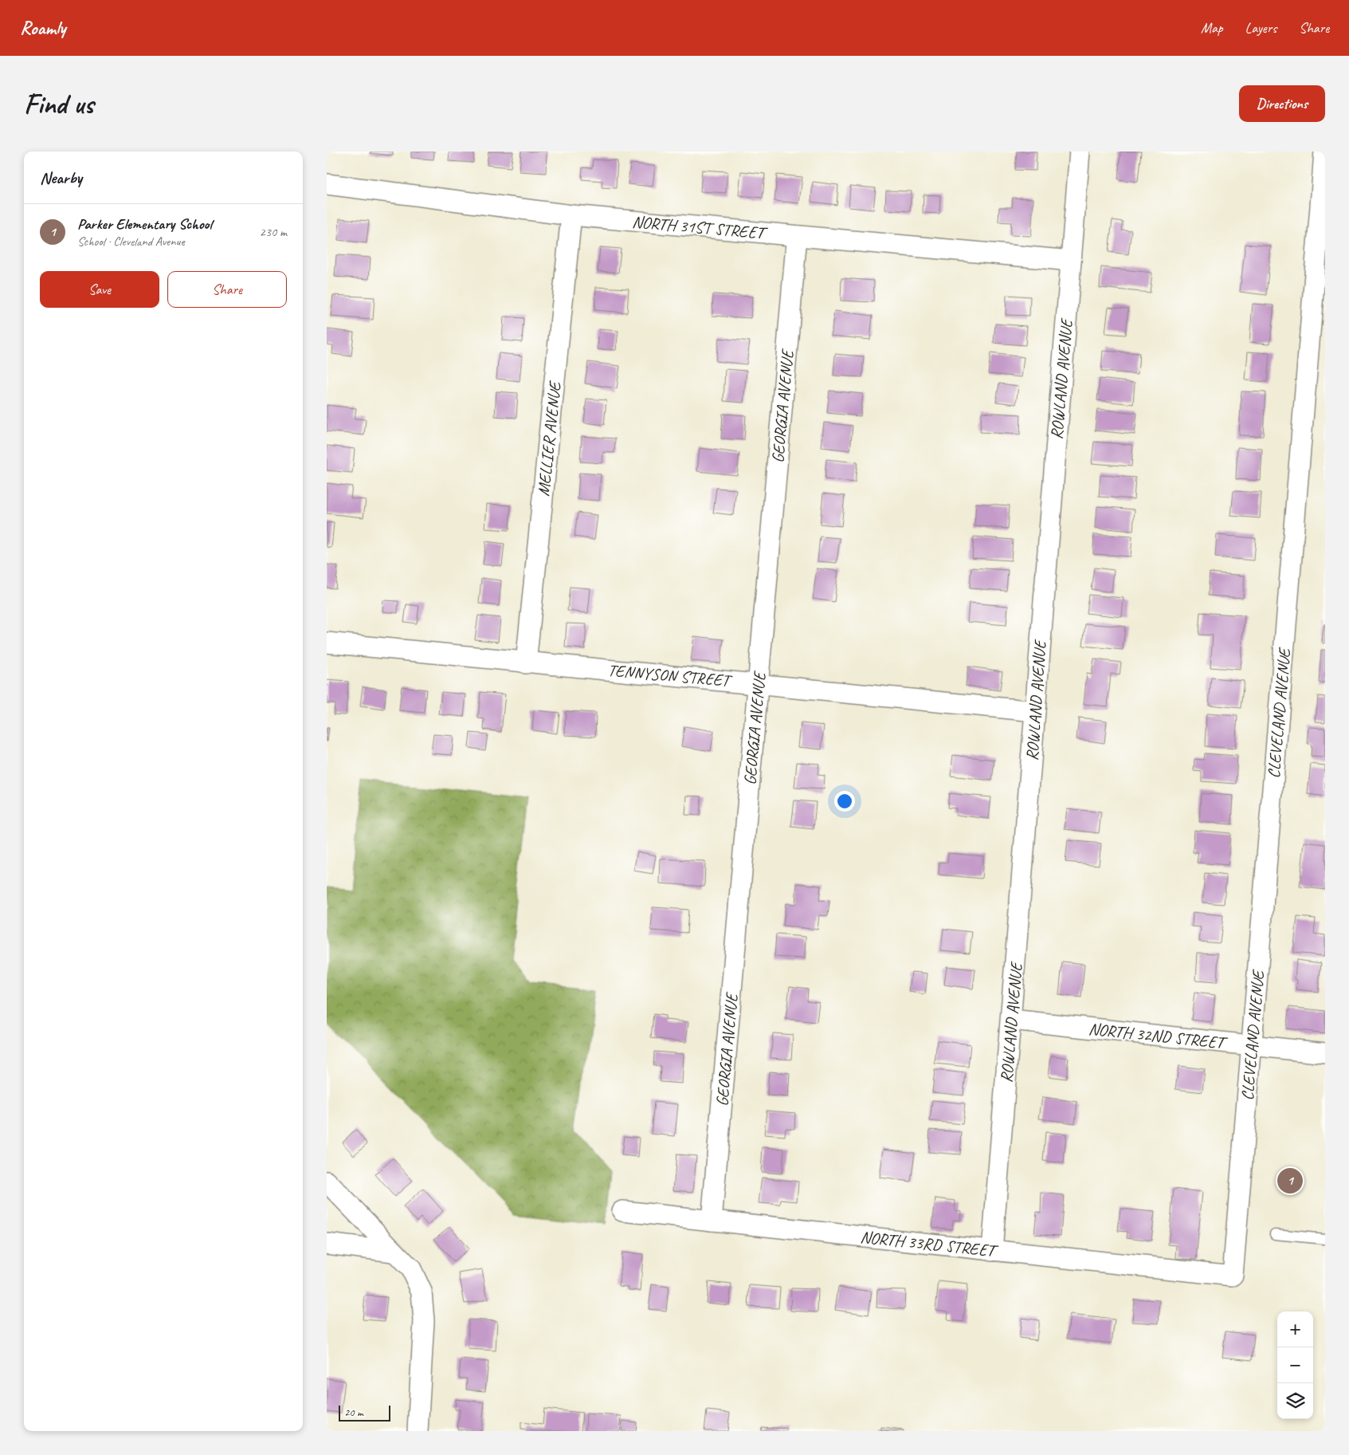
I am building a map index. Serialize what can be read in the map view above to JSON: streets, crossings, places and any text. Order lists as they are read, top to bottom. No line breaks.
{"streets":{"street":["NORTH 31ST STREET","ROWLAND AVENUE","GEORGIA AVENUE","MELLIER AVENUE","TENNYSON STREET","CLEVELAND AVENUE","NORTH 32ND STREET","NORTH 33RD STREET"]},"crossings":[["NORTH 31ST STREET","ROWLAND AVENUE"],["NORTH 31ST STREET","GEORGIA AVENUE"],["NORTH 31ST STREET","MELLIER AVENUE"],["ROWLAND AVENUE","TENNYSON STREET"],["ROWLAND AVENUE","NORTH 32ND STREET"],["ROWLAND AVENUE","NORTH 33RD STREET"],["GEORGIA AVENUE","TENNYSON STREET"],["GEORGIA AVENUE","NORTH 33RD STREET"],["MELLIER AVENUE","TENNYSON STREET"],["CLEVELAND AVENUE","NORTH 32ND STREET"],["CLEVELAND AVENUE","NORTH 33RD STREET"]],"scale_bar":"20 m","page":{"header":"Roamly","nav":["Map","Layers","Share"],"buttons":["Directions",["Save","Share"]],"title":"Find us","heading":"Nearby","list":[{"mark":"1","name":"Parker Elementary School","note":"School · Cleveland Avenue","value":"230 m"}],"pins":"1","map_buttons":["+","−"],"scale":"20 m"}}
